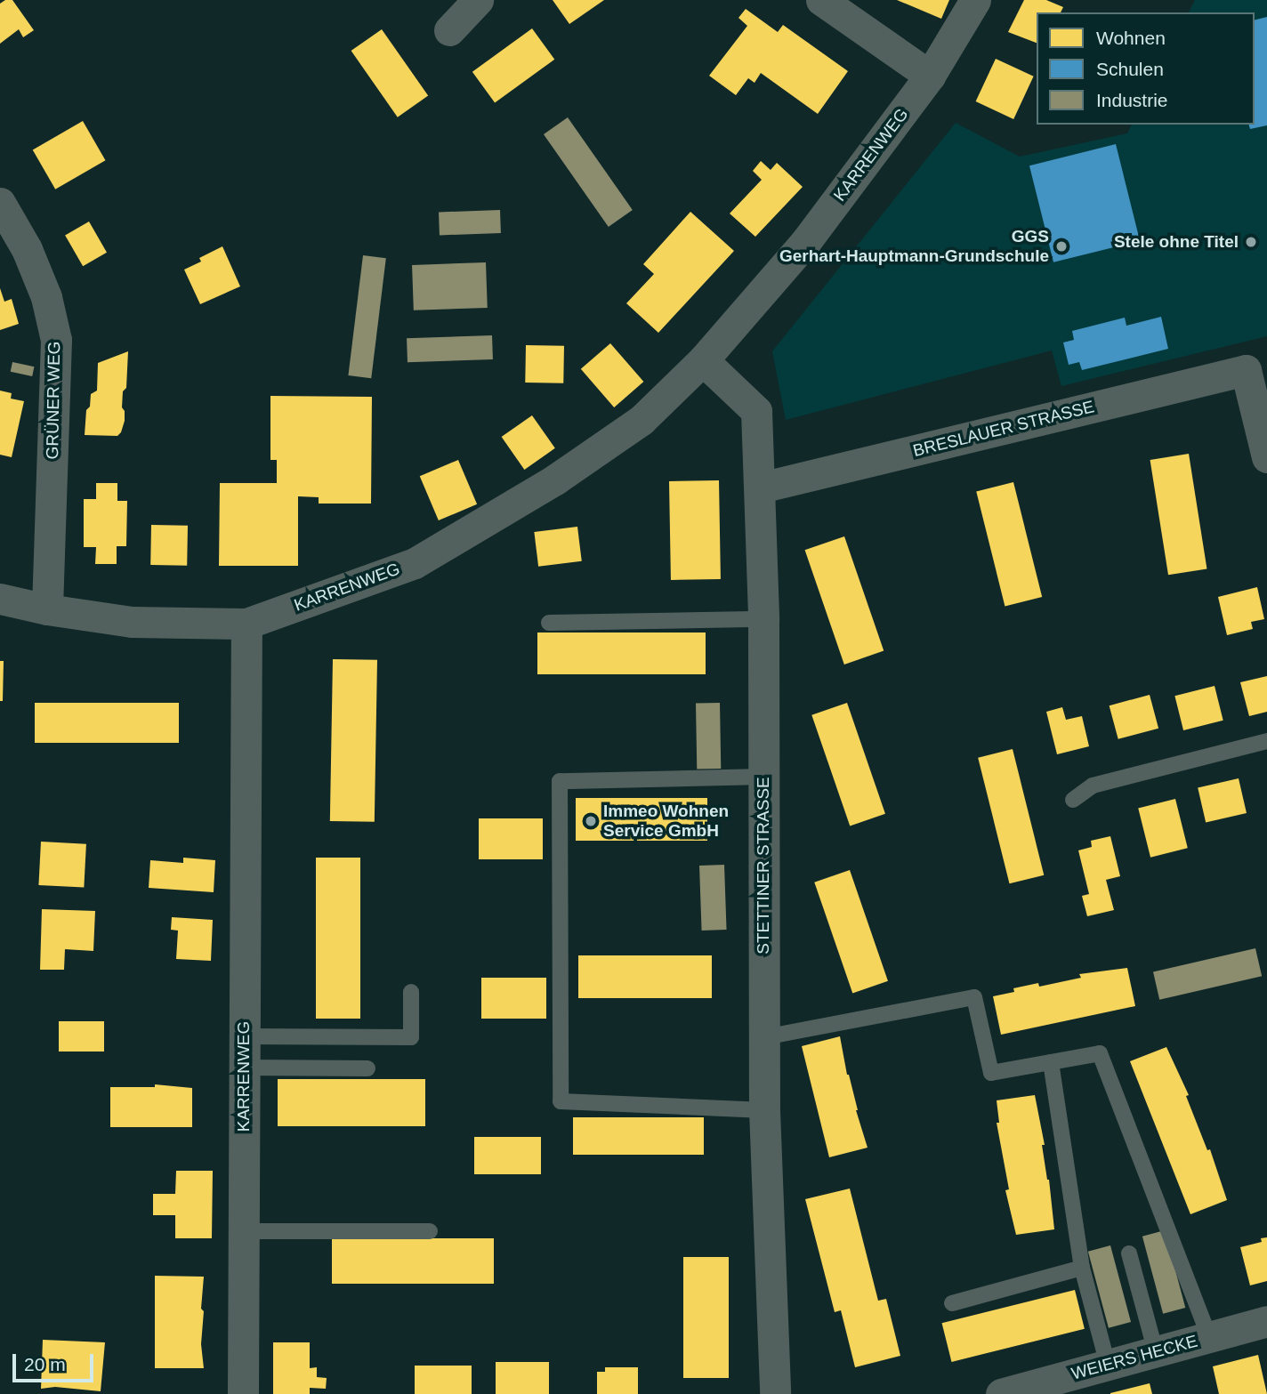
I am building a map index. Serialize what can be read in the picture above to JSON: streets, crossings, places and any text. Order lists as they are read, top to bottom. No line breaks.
{"streets":{"street":["KARRENWEG","GRÜNER WEG","BRESLAUER STRASSE","STETTINER STRASSE","WEIERS HECKE"]},"crossings":[["KARRENWEG","STETTINER STRASSE"],["BRESLAUER STRASSE","STETTINER STRASSE"]],"places":["Stele ohne Titel","GGS Gerhart-Hauptmann-Grundschule","Immeo Wohnen Service GmbH"],"legend":["Wohnen","Schulen","Industrie"],"scale_bar":"20 m"}
